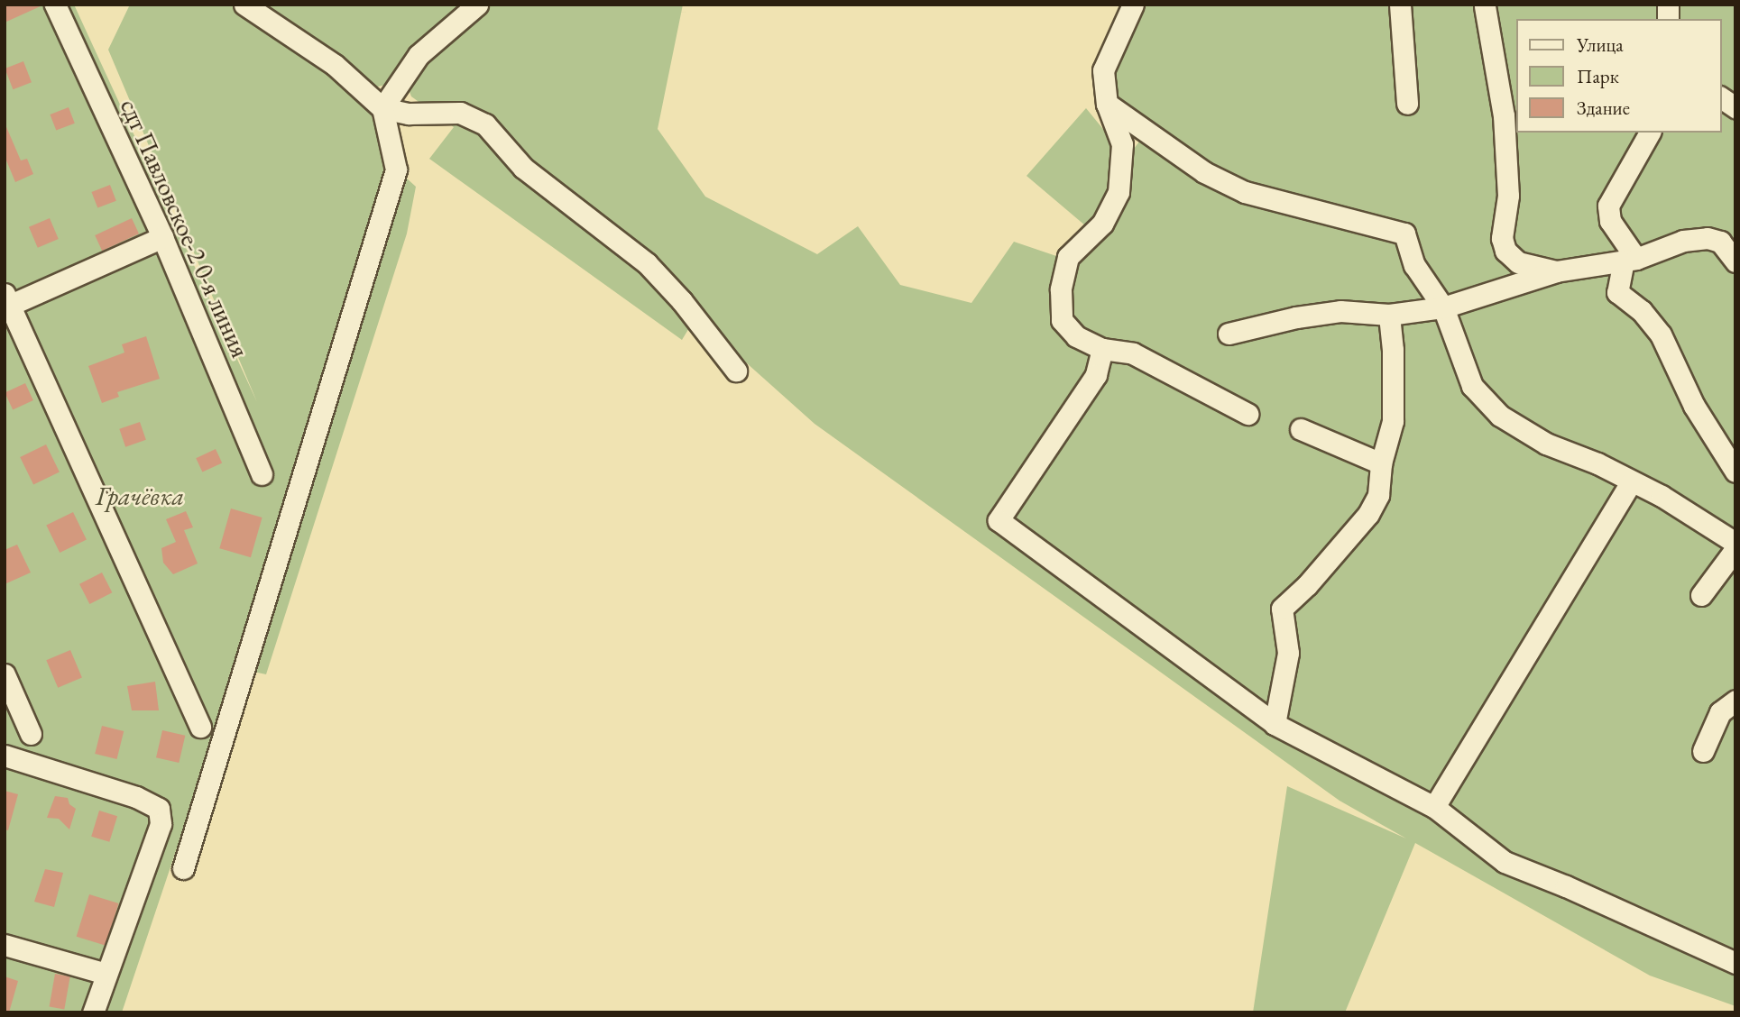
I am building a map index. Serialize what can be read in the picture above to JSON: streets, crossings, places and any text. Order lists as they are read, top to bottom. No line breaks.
{"streets":{"street":["сдт Павловское-2 0-я линия"]},"parks":["Грачёвка"],"legend":["Улица","Парк","Здание"]}
